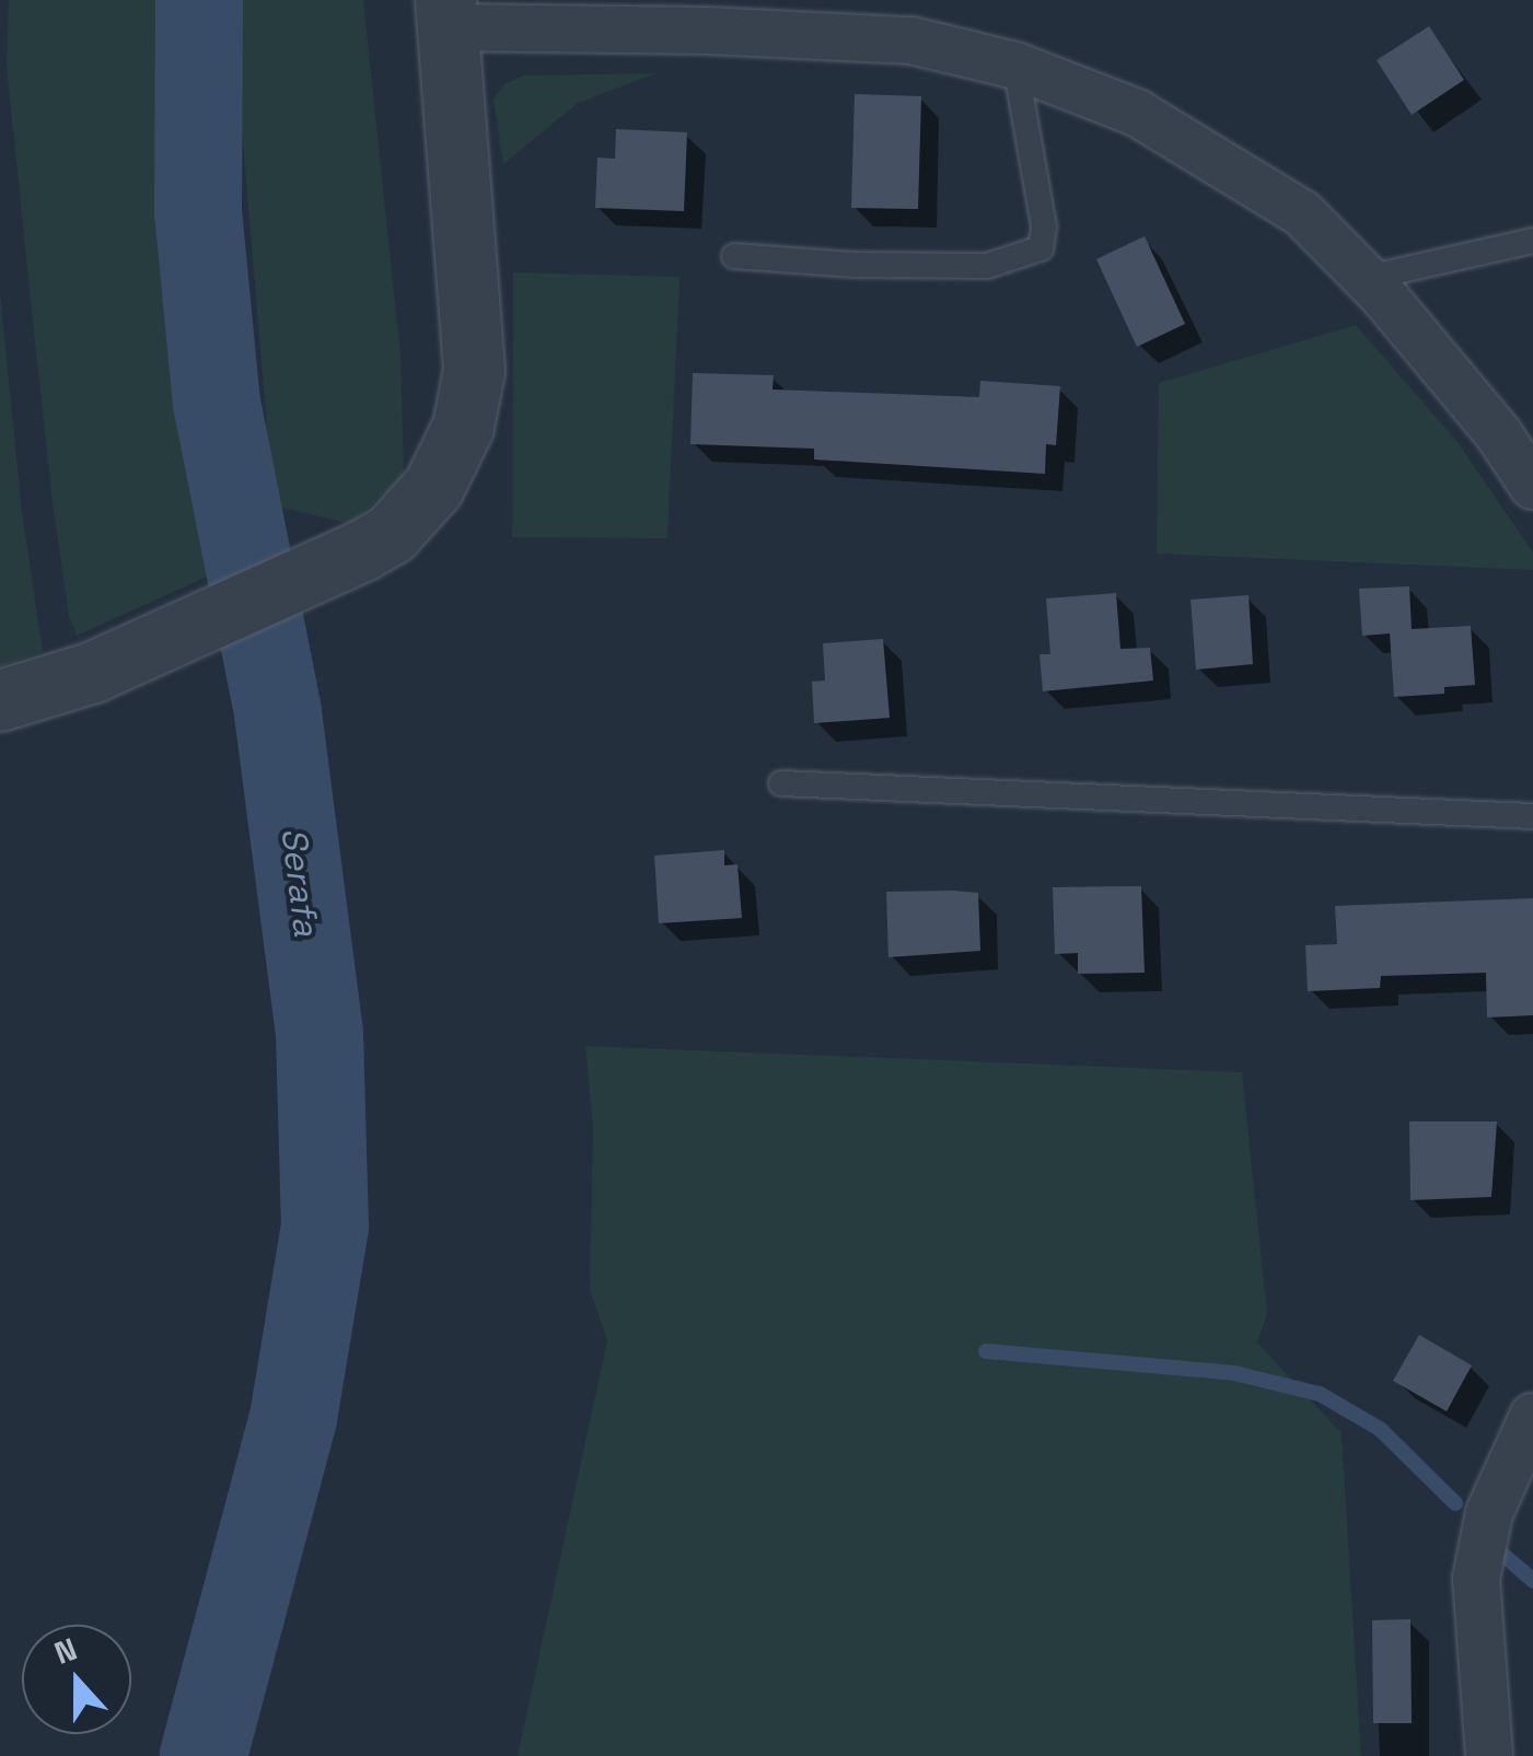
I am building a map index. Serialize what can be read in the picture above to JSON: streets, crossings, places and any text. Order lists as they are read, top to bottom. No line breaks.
{"water":["Serafa"],"north":"top"}
